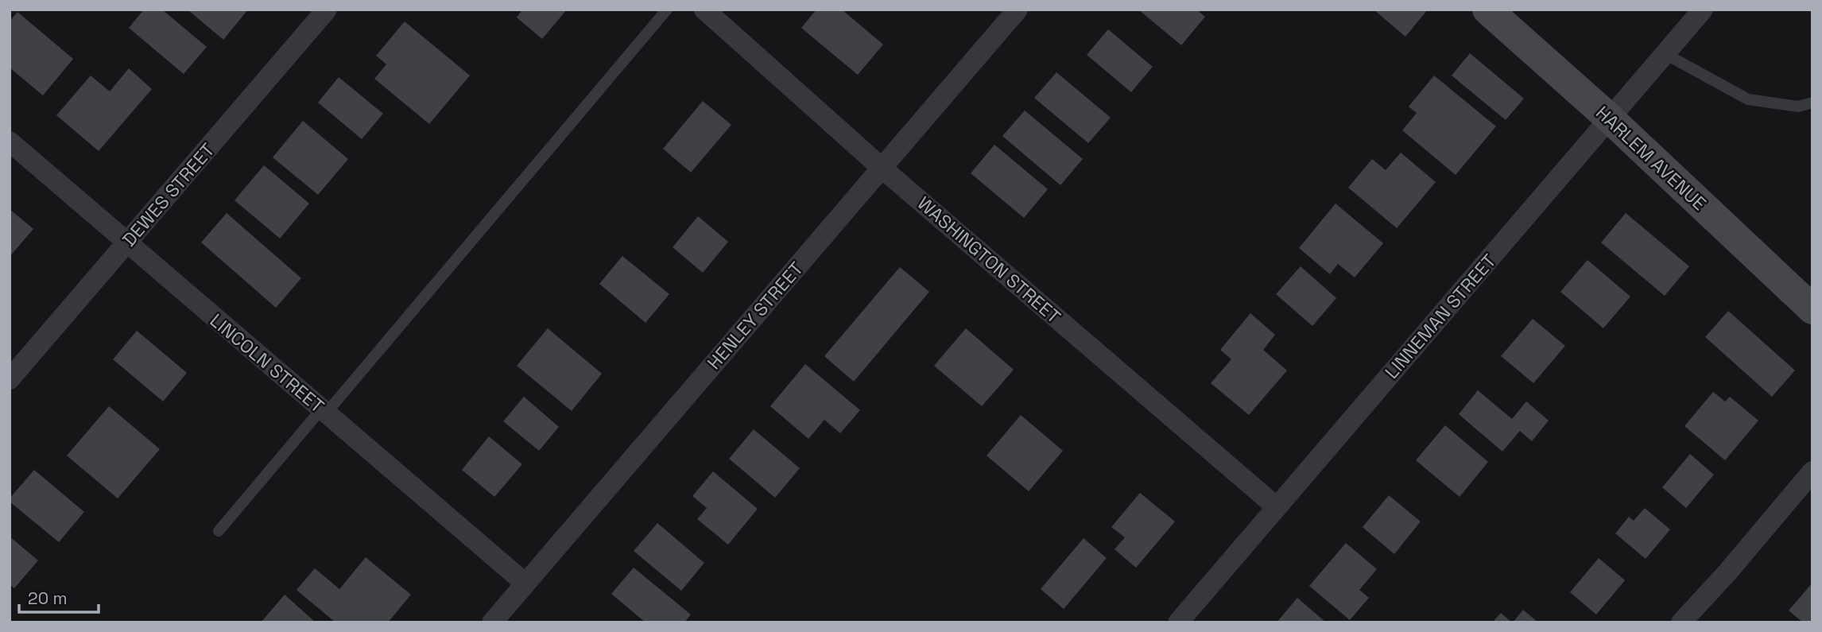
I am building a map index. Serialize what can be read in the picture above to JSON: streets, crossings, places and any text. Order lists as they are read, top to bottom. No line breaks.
{"streets":{"main road":["HARLEM AVENUE"],"street":["DEWES STREET","WASHINGTON STREET","HENLEY STREET","LINNEMAN STREET","LINCOLN STREET"]},"crossings":[["HARLEM AVENUE","LINNEMAN STREET"],["DEWES STREET","LINCOLN STREET"],["WASHINGTON STREET","HENLEY STREET"],["WASHINGTON STREET","LINNEMAN STREET"],["HENLEY STREET","LINCOLN STREET"]],"scale_bar":"20 m"}
